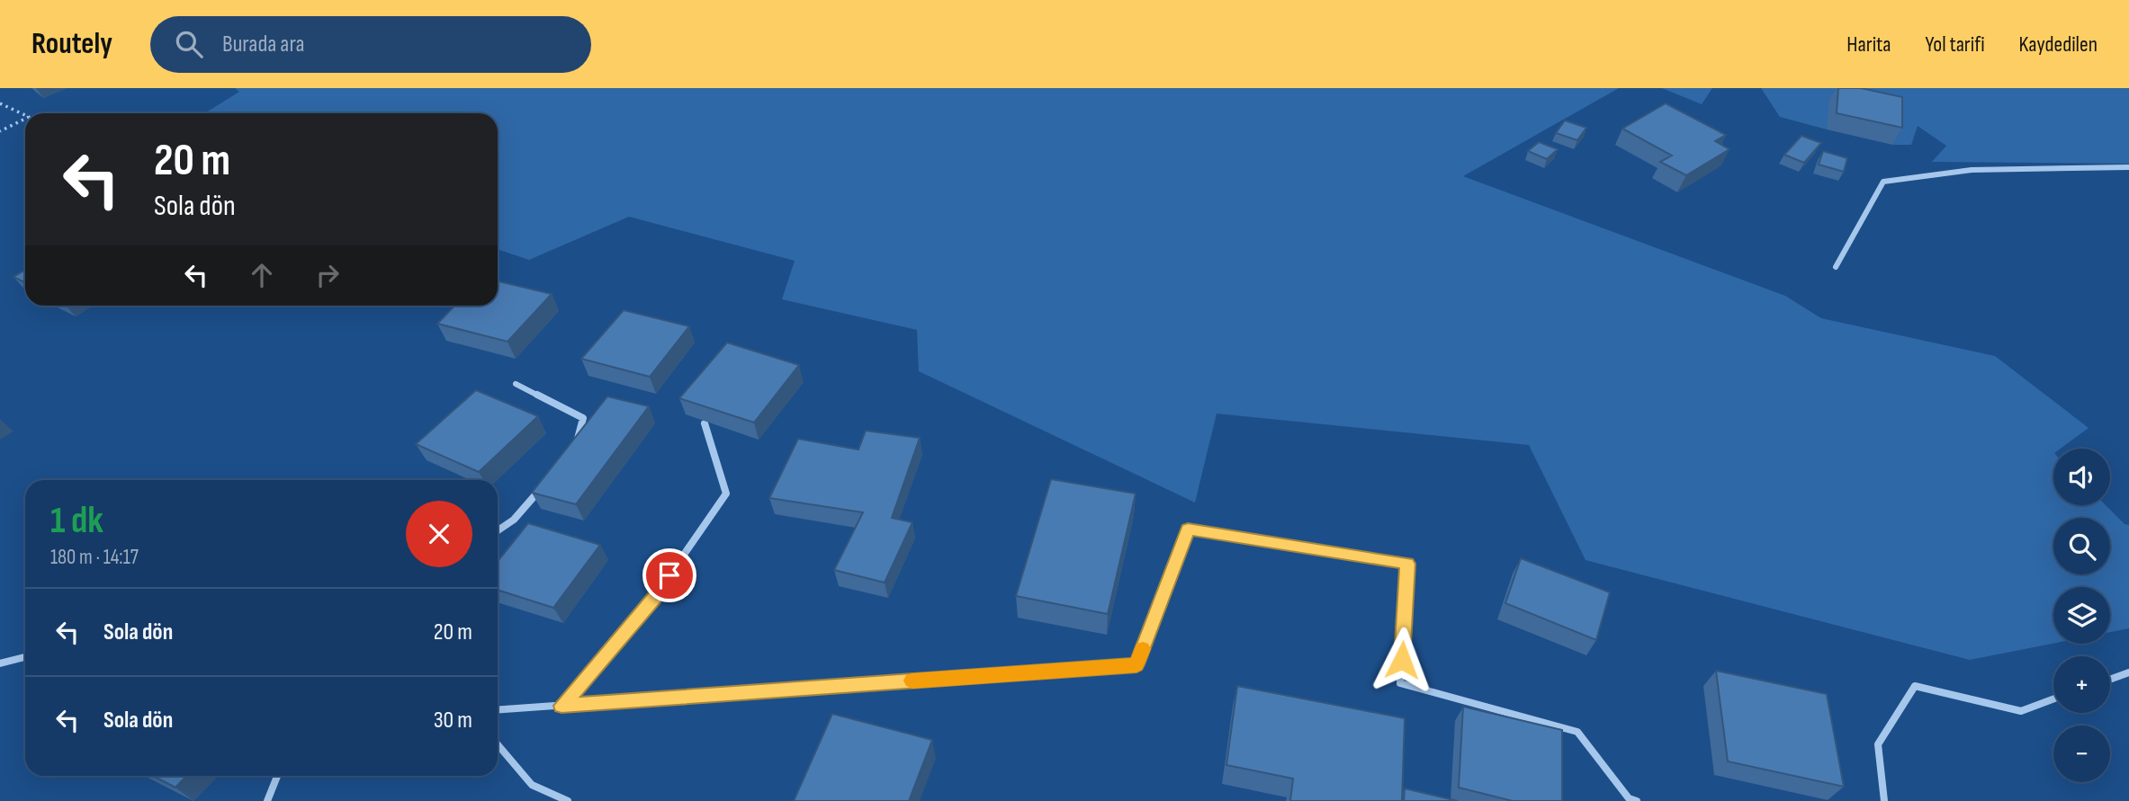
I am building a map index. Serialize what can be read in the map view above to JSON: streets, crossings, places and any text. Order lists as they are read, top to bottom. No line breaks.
{"page":{"header":"Routely","search":"Burada ara","nav":["Harita","Yol tarifi","Kaydedilen"],"turn":["20 m","Sola dön"],"map_buttons":["+","−"],"heading":["1 dk","180 m · 14:17"],"list":[{"name":"Sola dön","value":"20 m"},{"name":"Sola dön","value":"30 m"}]}}
